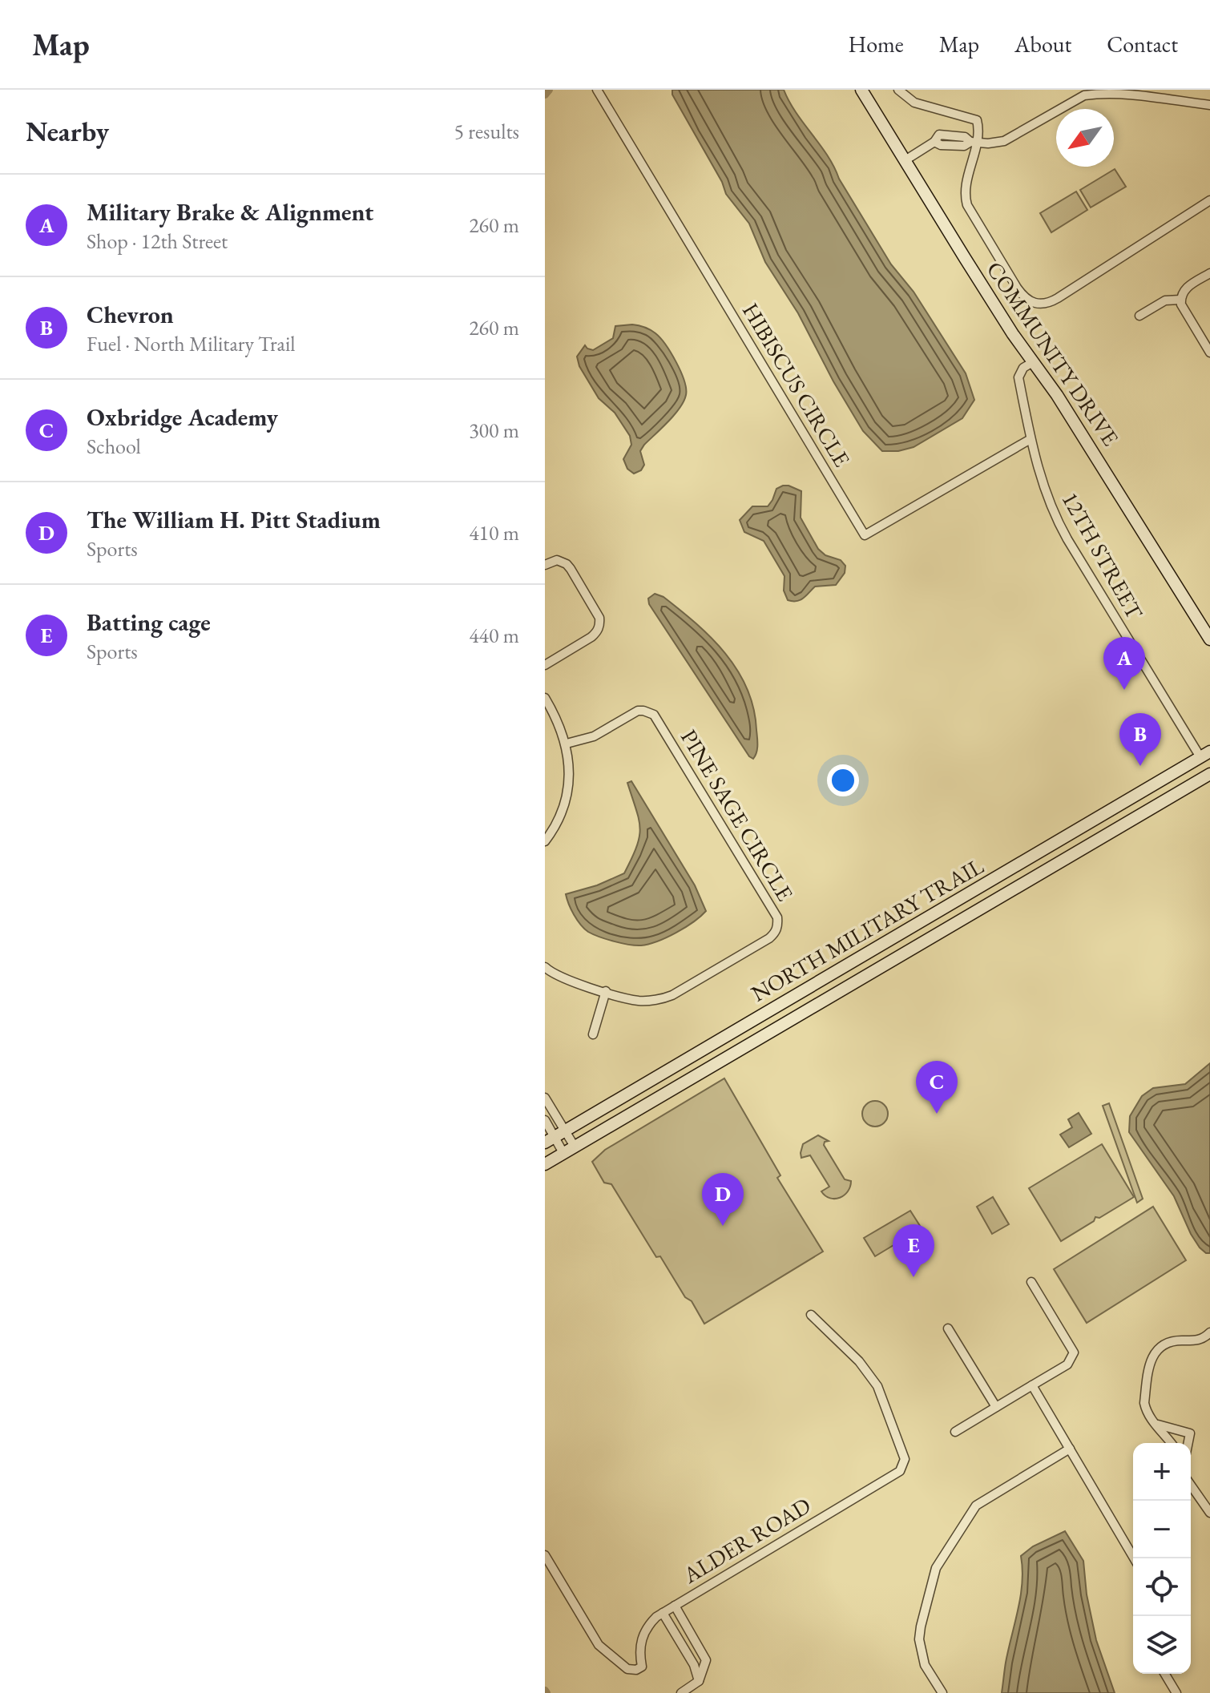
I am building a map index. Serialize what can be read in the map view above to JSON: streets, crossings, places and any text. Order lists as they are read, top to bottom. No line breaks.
{"streets":{"main road":["COMMUNITY DRIVE","NORTH MILITARY TRAIL"],"street":["HIBISCUS CIRCLE","12TH STREET","PINE SAGE CIRCLE","ALDER ROAD"]},"crossings":[["COMMUNITY DRIVE","12TH STREET"],["HIBISCUS CIRCLE","12TH STREET"],["12TH STREET","NORTH MILITARY TRAIL"]],"north":"bottom left","page":{"header":"Map","nav":["Home","Map","About","Contact"],"heading":["Nearby","5 results"],"list":[{"mark":"A","name":"Military Brake & Alignment","note":"Shop · 12th Street","value":"260 m"},{"mark":"B","name":"Chevron","note":"Fuel · North Military Trail","value":"260 m"},{"mark":"C","name":"Oxbridge Academy","note":"School","value":"300 m"},{"mark":"D","name":"The William H. Pitt Stadium","note":"Sports","value":"410 m"},{"mark":"E","name":"Batting cage","note":"Sports","value":"440 m"}],"pins":["A","B","C","D","E"],"map_buttons":["+","−"]}}
